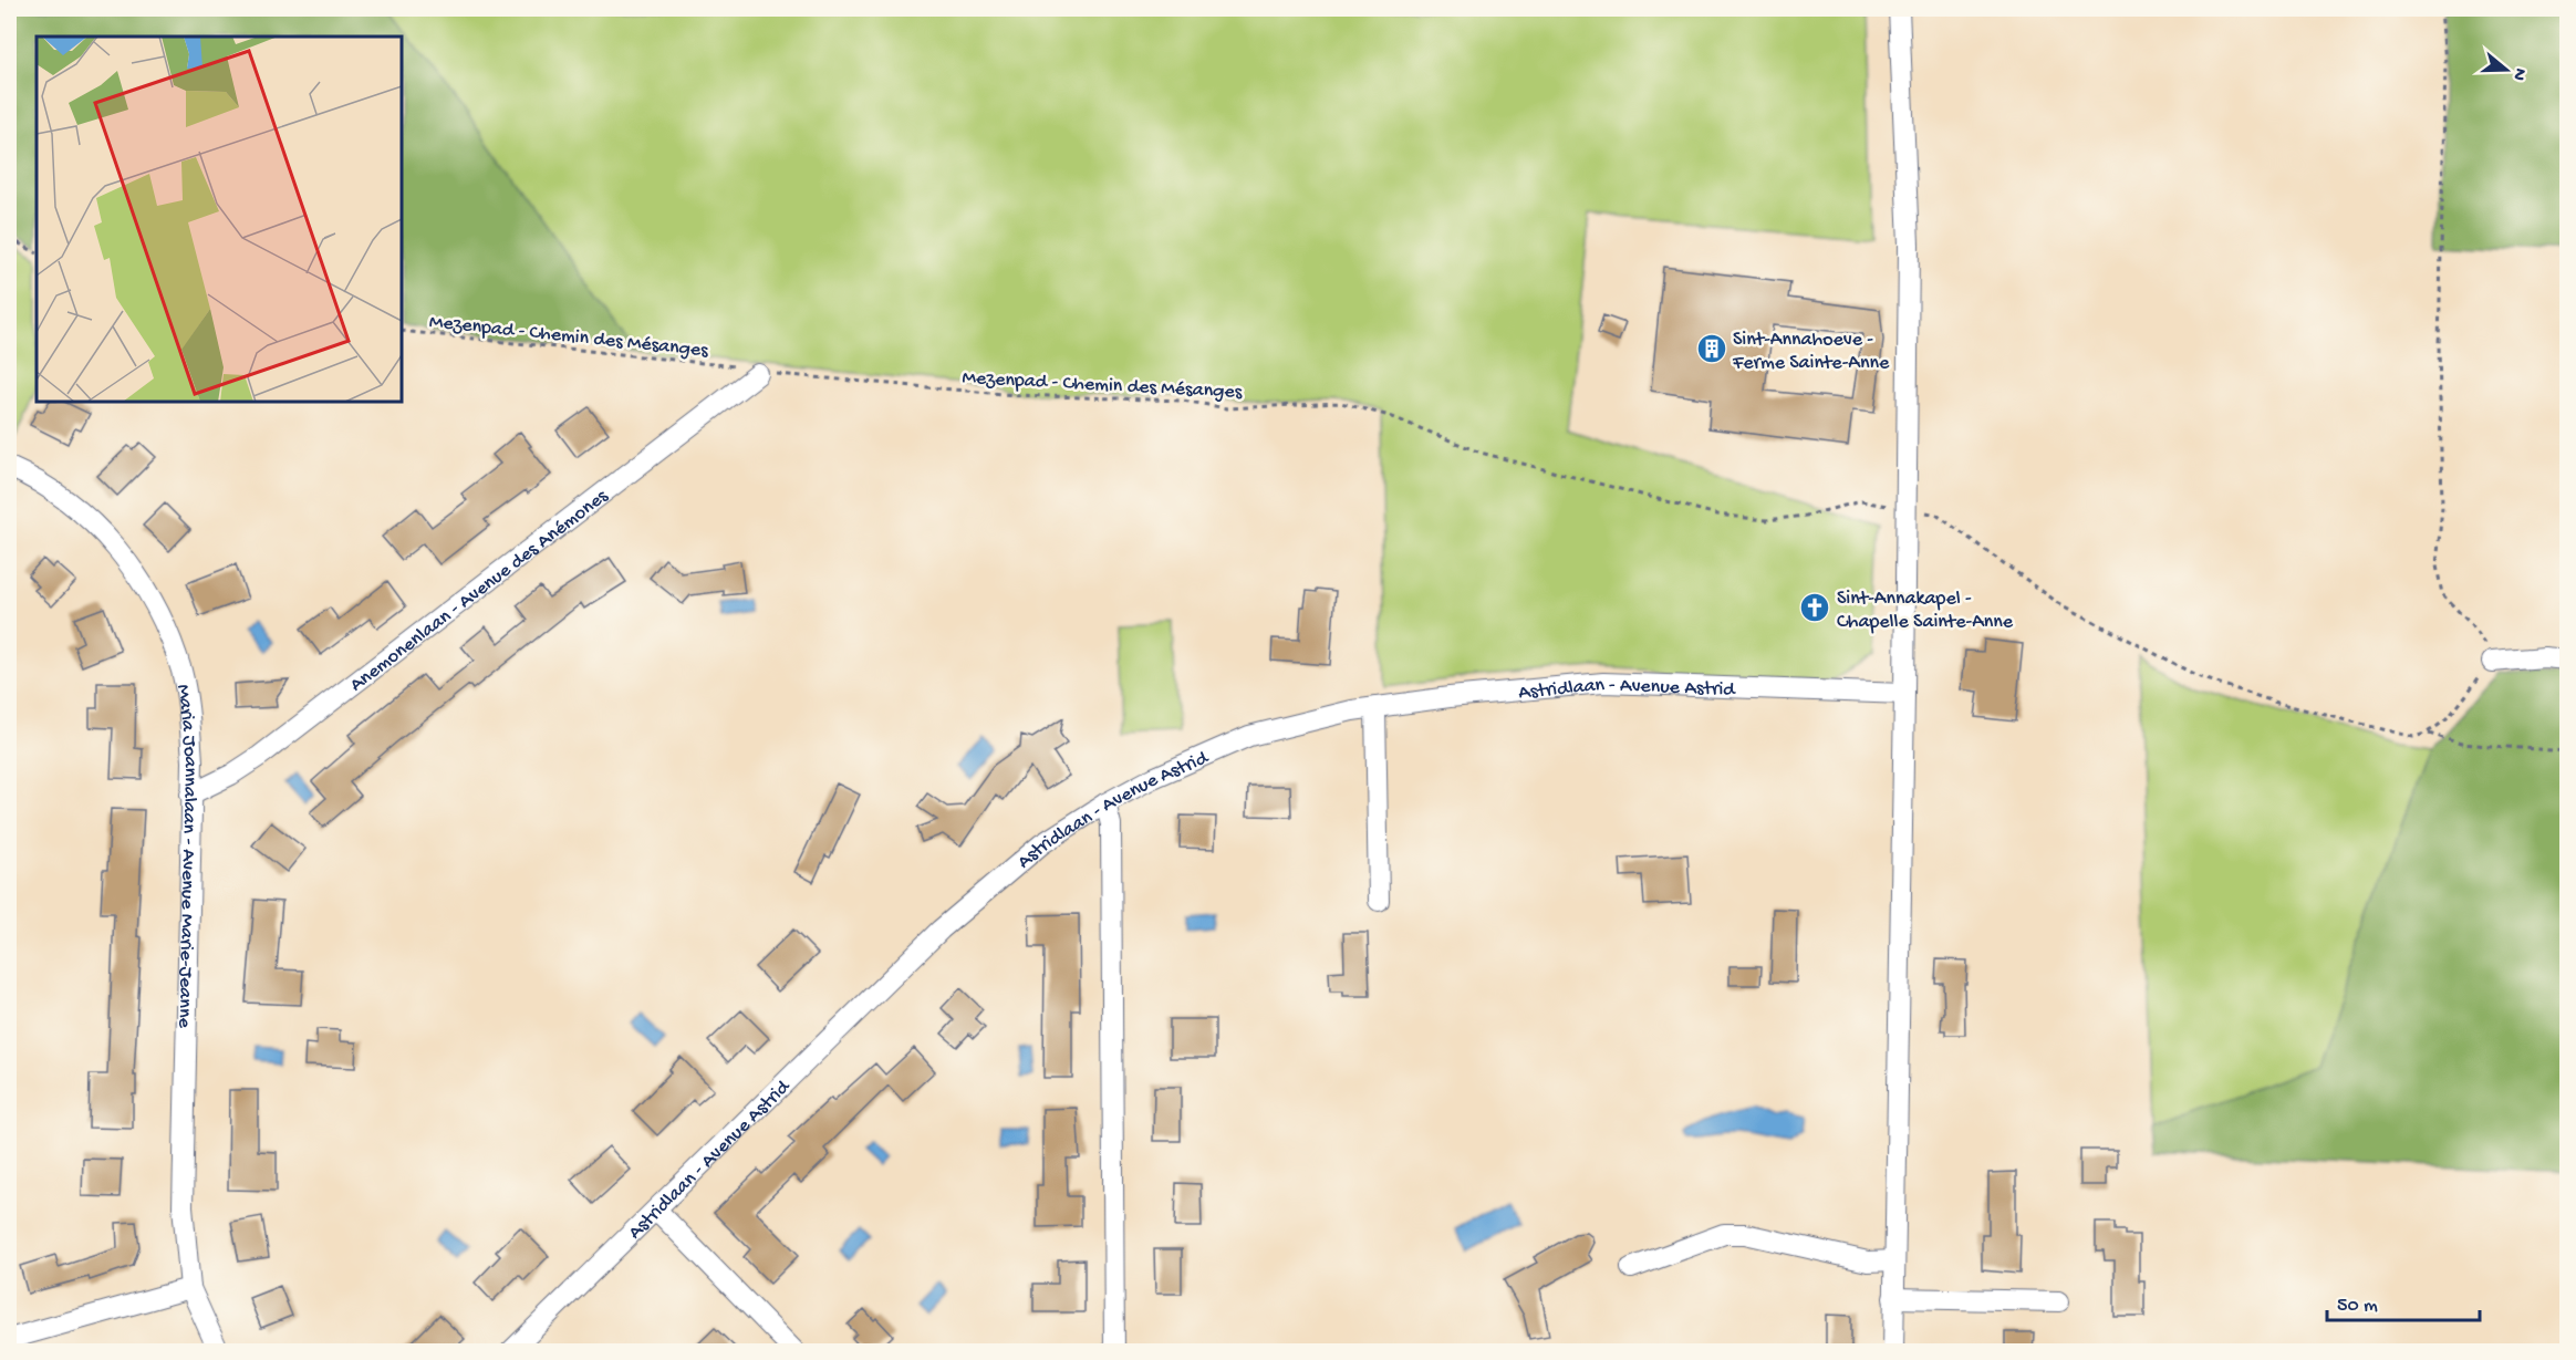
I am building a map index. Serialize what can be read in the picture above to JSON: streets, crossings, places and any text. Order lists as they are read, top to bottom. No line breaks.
{"streets":{"street":["Anemonenlaan - Avenue des Anémones","Astridlaan - Avenue Astrid","Maria Joannalaan - Avenue Marie-Jeanne"],"path":["Mezenpad - Chemin des Mésanges"]},"crossings":[["Mezenpad - Chemin des Mésanges","Anemonenlaan - Avenue des Anémones"],["Anemonenlaan - Avenue des Anémones","Maria Joannalaan - Avenue Marie-Jeanne"]],"places":{"building":["Sint-Annahoeve - Ferme Sainte-Anne"],"church":["Sint-Annakapel - Chapelle Sainte-Anne"]},"scale_bar":"50 m","north":"right"}
